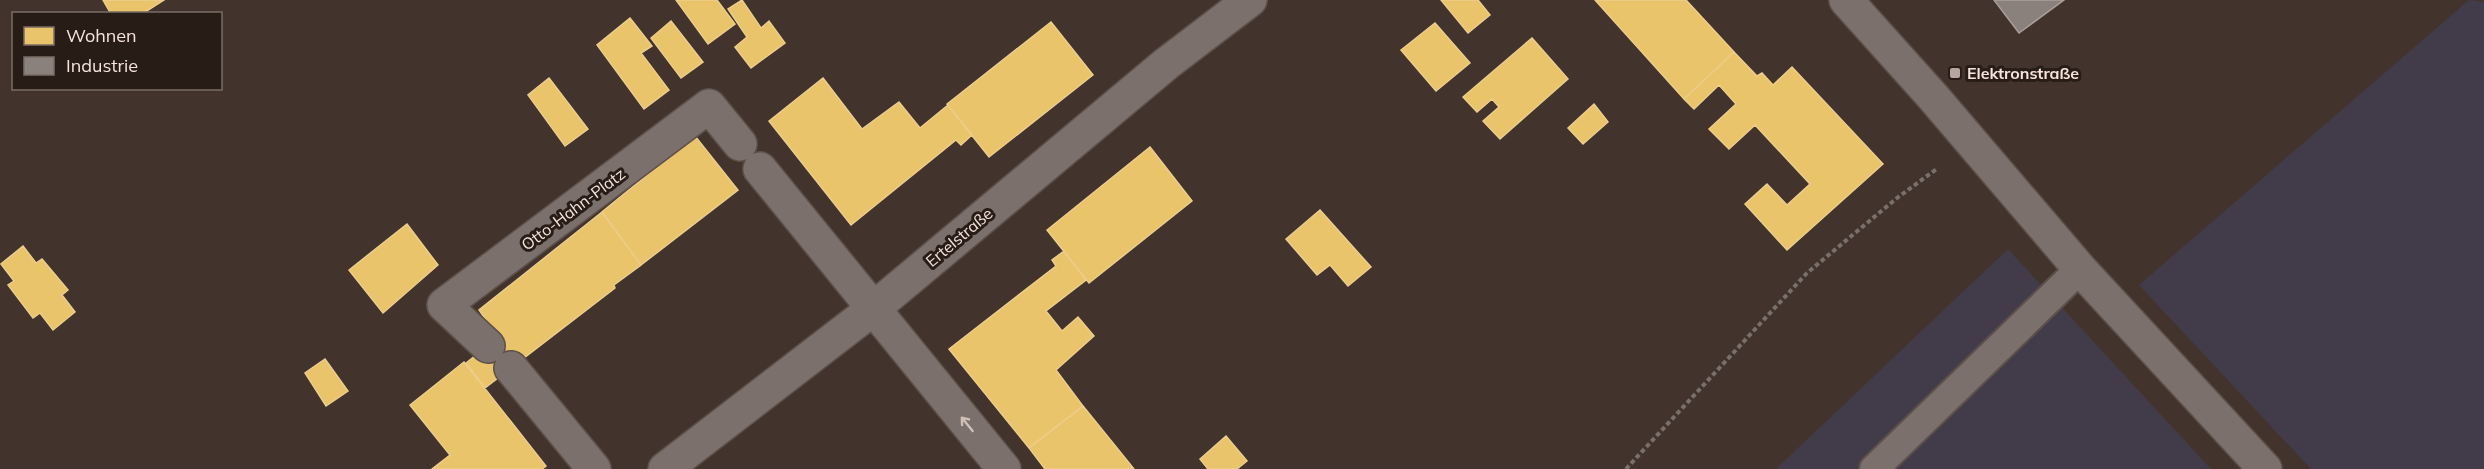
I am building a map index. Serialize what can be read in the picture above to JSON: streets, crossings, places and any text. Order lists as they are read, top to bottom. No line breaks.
{"streets":{"street":["Otto-Hahn-Platz","Ertelstraße"]},"crossings":[["Otto-Hahn-Platz","Ertelstraße"]],"places":{"transit":["Elektronstraße"]},"legend":["Wohnen","Industrie"]}
